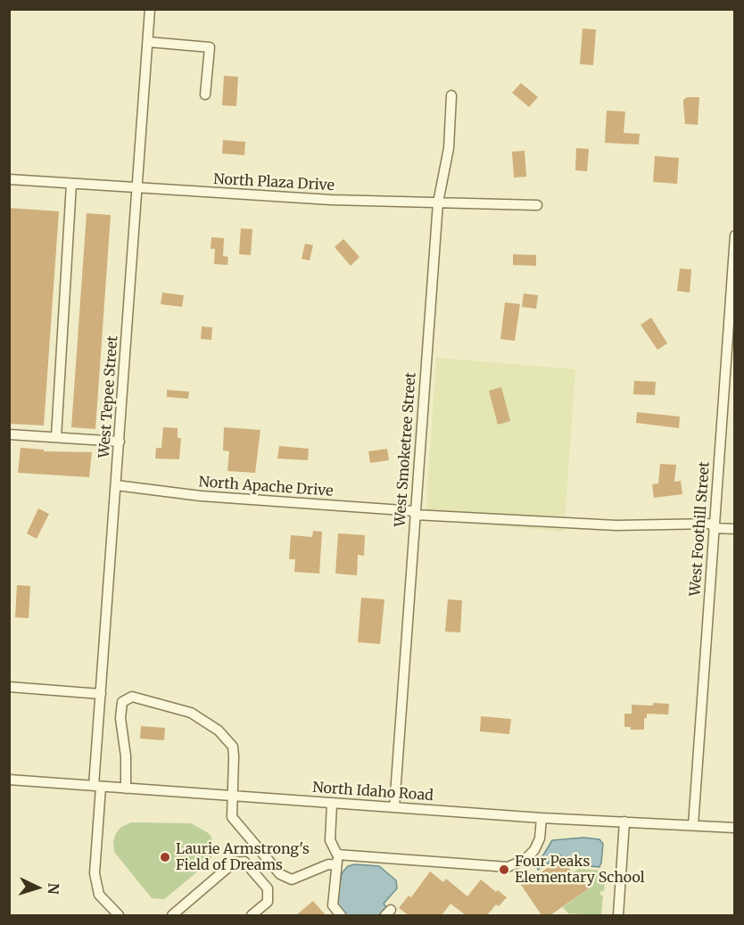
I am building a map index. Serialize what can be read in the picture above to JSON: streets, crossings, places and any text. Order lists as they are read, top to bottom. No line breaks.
{"streets":{"street":["North Plaza Drive","West Tepee Street","West Smoketree Street","North Apache Drive","West Foothill Street","North Idaho Road"]},"crossings":[["North Plaza Drive","West Tepee Street"],["North Plaza Drive","West Smoketree Street"],["West Tepee Street","North Apache Drive"],["West Tepee Street","North Idaho Road"],["West Smoketree Street","North Apache Drive"],["West Smoketree Street","North Idaho Road"],["North Apache Drive","West Foothill Street"],["West Foothill Street","North Idaho Road"]],"places":["Laurie Armstrong's Field of Dreams","Four Peaks Elementary School"],"north":"right"}
